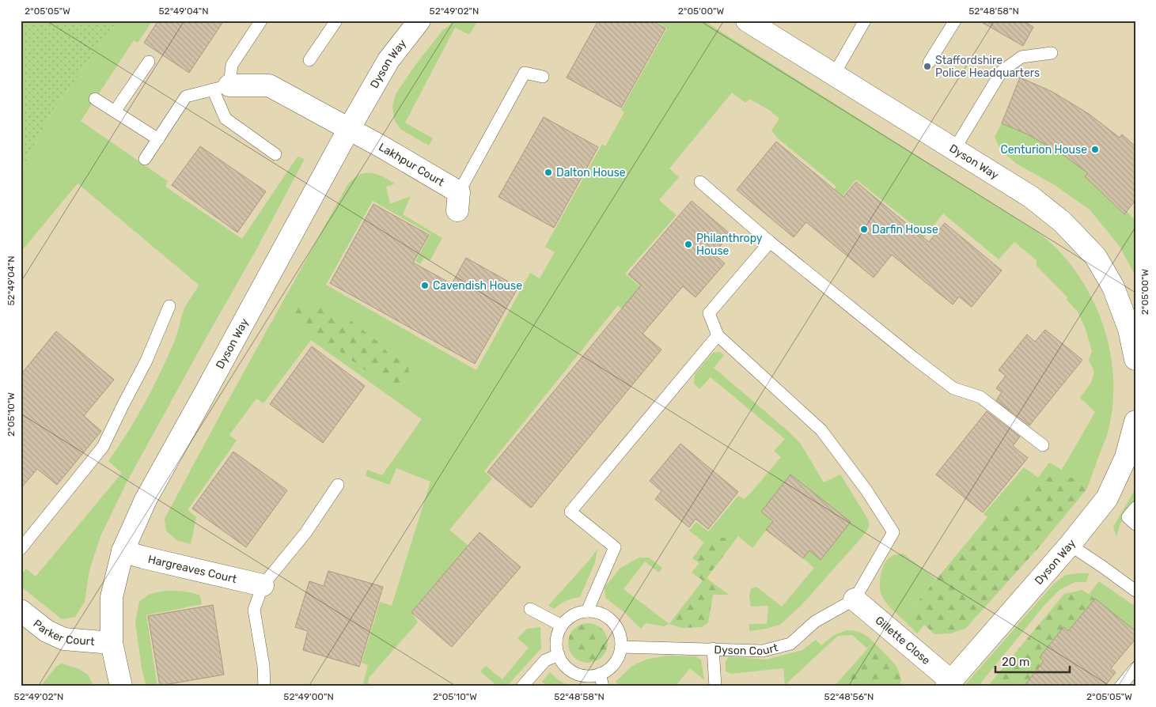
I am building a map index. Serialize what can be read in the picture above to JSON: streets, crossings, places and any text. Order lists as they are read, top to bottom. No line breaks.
{"streets":{"street":["Dyson Way","Lakhpur Court","Hargreaves Court","Parker Court","Gillette Close"],"lane":["Dyson Court"]},"crossings":[["Dyson Way","Lakhpur Court"],["Dyson Way","Hargreaves Court"],["Dyson Way","Parker Court"],["Dyson Way","Gillette Close"],["Gillette Close","Dyson Court"]],"places":["Staffordshire Police Headquarters","Centurion House","Dalton House","Darfin House","Philanthropy House","Cavendish House"],"scale_bar":"20 m","coordinates":["2°05'05\"W","52°49'04\"N","52°49'02\"N","2°05'00\"W","52°48'58\"N","2°05'10\"W","52°49'00\"N","52°48'56\"N"]}
